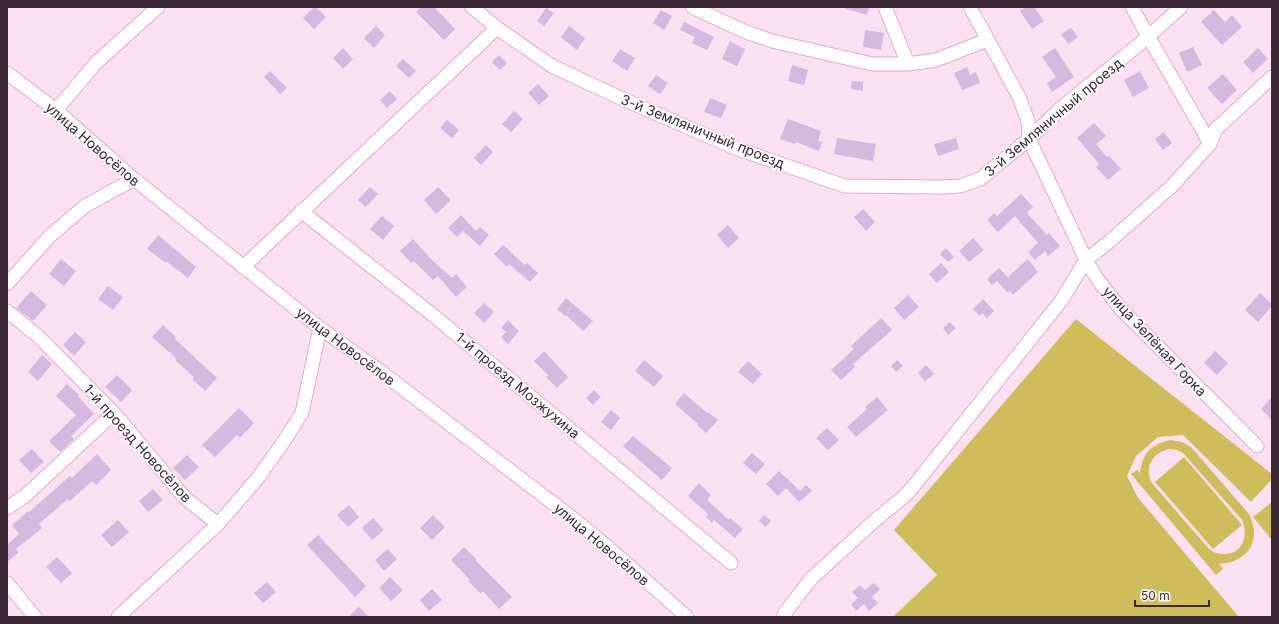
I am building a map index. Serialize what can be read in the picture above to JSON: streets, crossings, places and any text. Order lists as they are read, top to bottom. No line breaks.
{"streets":{"street":["3-й Земляничный проезд","улица Новосёлов","улица Зелёная Горка","1-й проезд Мозжухина","1-й проезд Новосёлов"]},"crossings":[["3-й Земляничный проезд","улица Зелёная Горка"]],"scale_bar":"50 m"}
